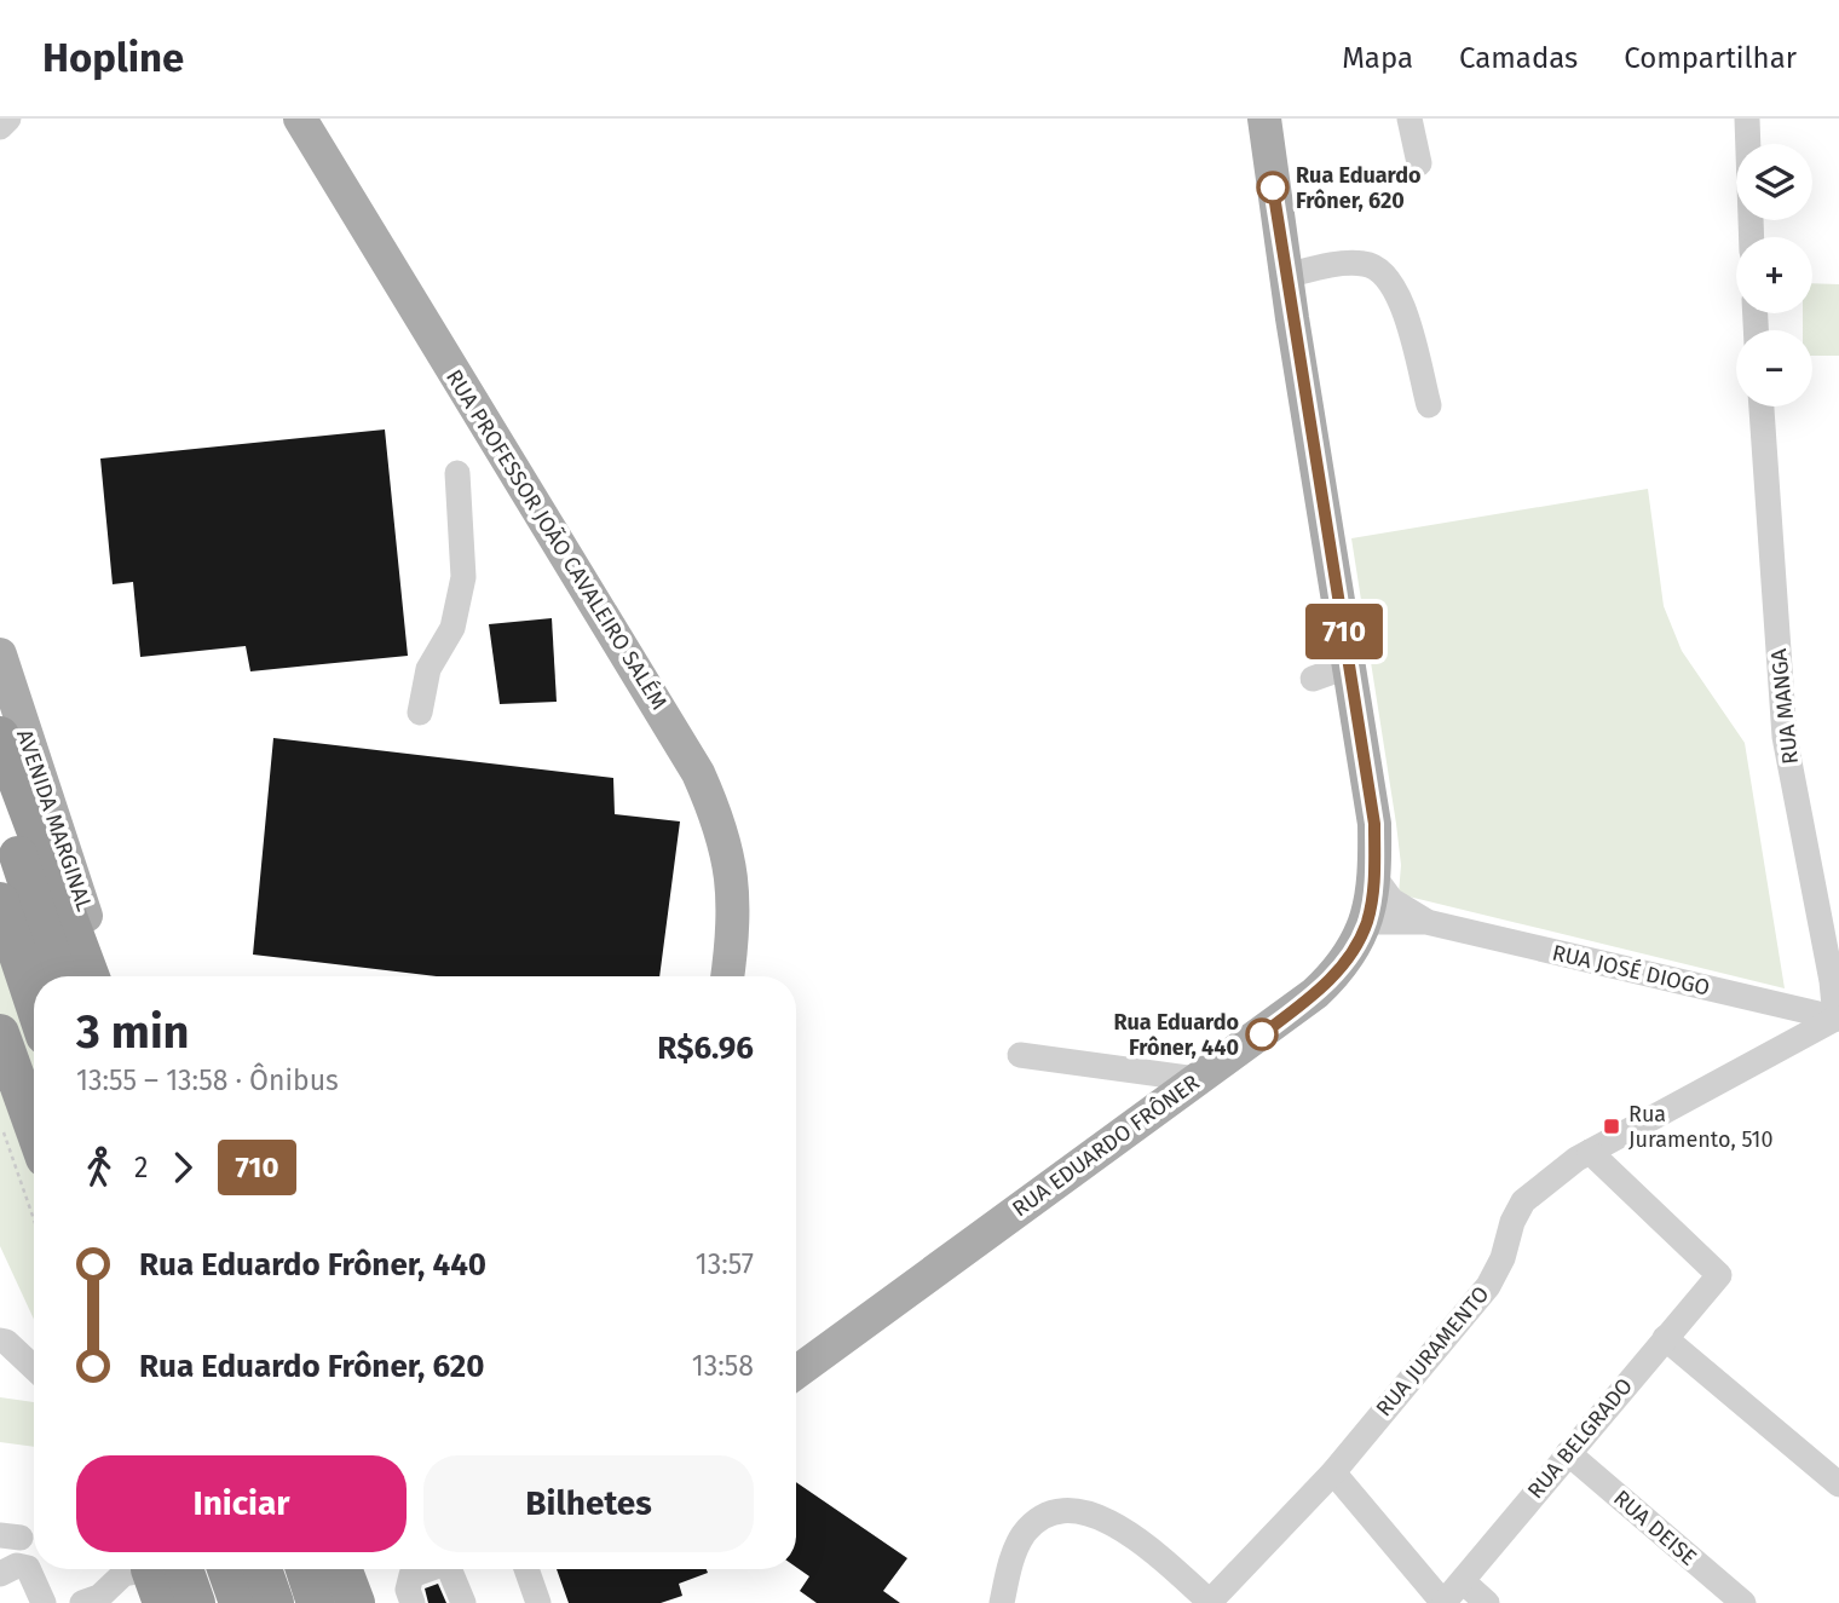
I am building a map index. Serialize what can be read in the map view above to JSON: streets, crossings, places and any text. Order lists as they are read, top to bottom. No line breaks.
{"streets":{"main road":["RUA PROFESSOR JOÃO CAVALEIRO SALÉM","AVENIDA MARGINAL","RUA EDUARDO FRÔNER"],"street":["RUA MANGA","RUA JOSÉ DIOGO","RUA JURAMENTO","RUA BELGRADO","RUA DEISE"]},"crossings":[["RUA MANGA","RUA JOSÉ DIOGO"],["RUA MANGA","RUA JURAMENTO"],["RUA JOSÉ DIOGO","RUA EDUARDO FRÔNER"],["RUA JOSÉ DIOGO","RUA JURAMENTO"],["RUA JURAMENTO","RUA BELGRADO"],["RUA BELGRADO","RUA DEISE"]],"places":{"other":["Rua Eduardo Frôner, 620","Rua Eduardo Frôner, 440"],"transit":["Rua Juramento, 510"]},"lines":["bus line 710"],"page":{"header":"Hopline","nav":["Mapa","Camadas","Compartilhar"],"on_map":"710","map_buttons":["+","−"],"heading":["3 min","13:55 – 13:58 · Ônibus","R$6.96"],"legs":["2","710"],"list":[{"name":"Rua Eduardo Frôner, 440","value":"13:57"},{"name":"Rua Eduardo Frôner, 620","value":"13:58"}],"buttons":["Iniciar","Bilhetes"]}}
